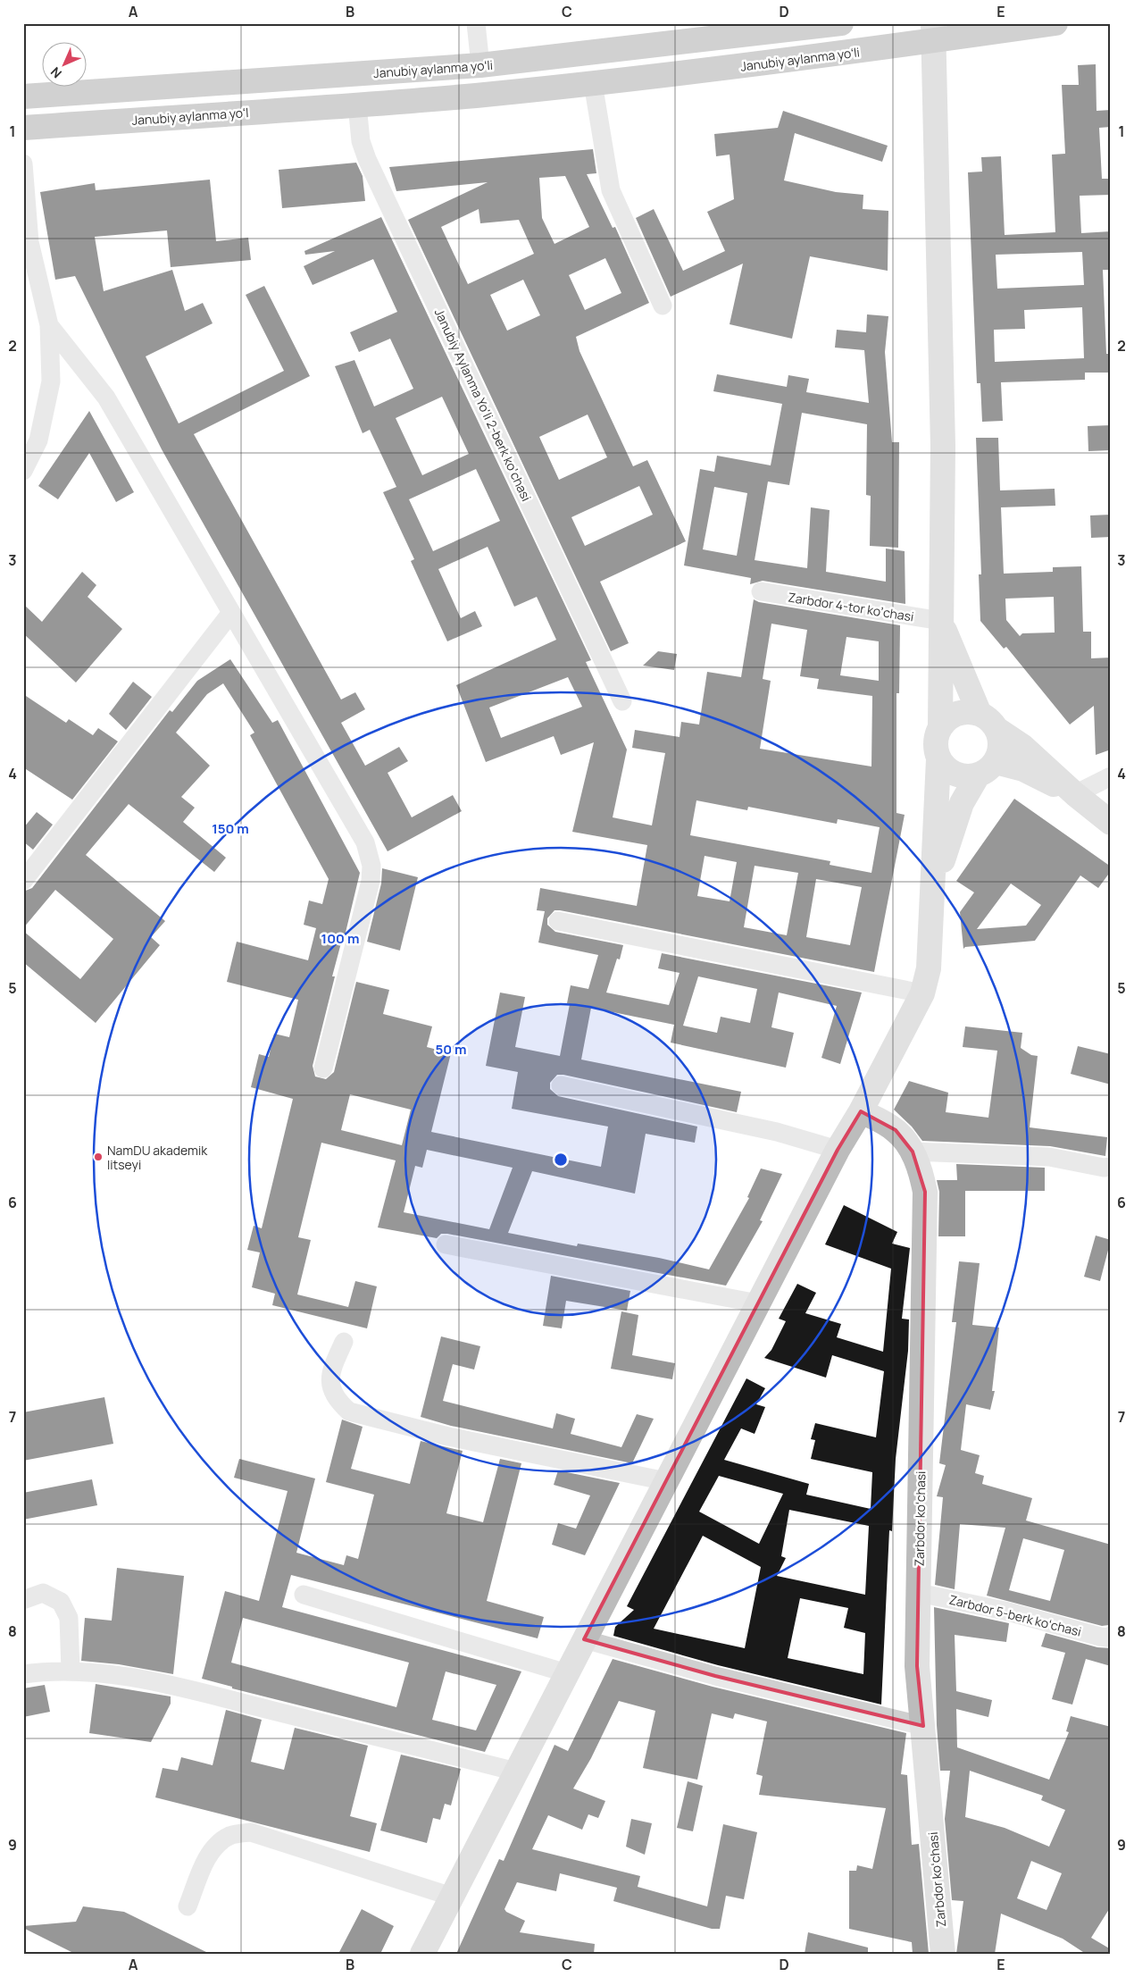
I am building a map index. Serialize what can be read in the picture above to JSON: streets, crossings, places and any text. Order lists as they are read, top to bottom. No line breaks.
{"streets":{"highway":["Janubiy aylanma yoʻli","Janubiy aylanma yoʻl"],"main road":["Zarbdor koʻchasi"],"street":["Janubiy Аylanma Yo'li 2-berk koʼchasi","Zarbdor 4-tor koʼchasi","Zarbdor 5-berk koʻchasi"]},"crossings":[["Janubiy aylanma yoʻli","Janubiy aylanma yoʻl"],["Janubiy aylanma yoʻli","Janubiy Аylanma Yo'li 2-berk koʼchasi"],["Janubiy aylanma yoʻl","Janubiy Аylanma Yo'li 2-berk koʼchasi"],["Zarbdor koʻchasi","Zarbdor 5-berk koʻchasi"]],"places":["NamDU akademik litseyi"],"north":"bottom left","grid":{"columns":["A","B","C","D","E"],"rows":["1","2","3","4","5","6","7","8","9"]},"rings":["150 m","100 m","50 m"]}
